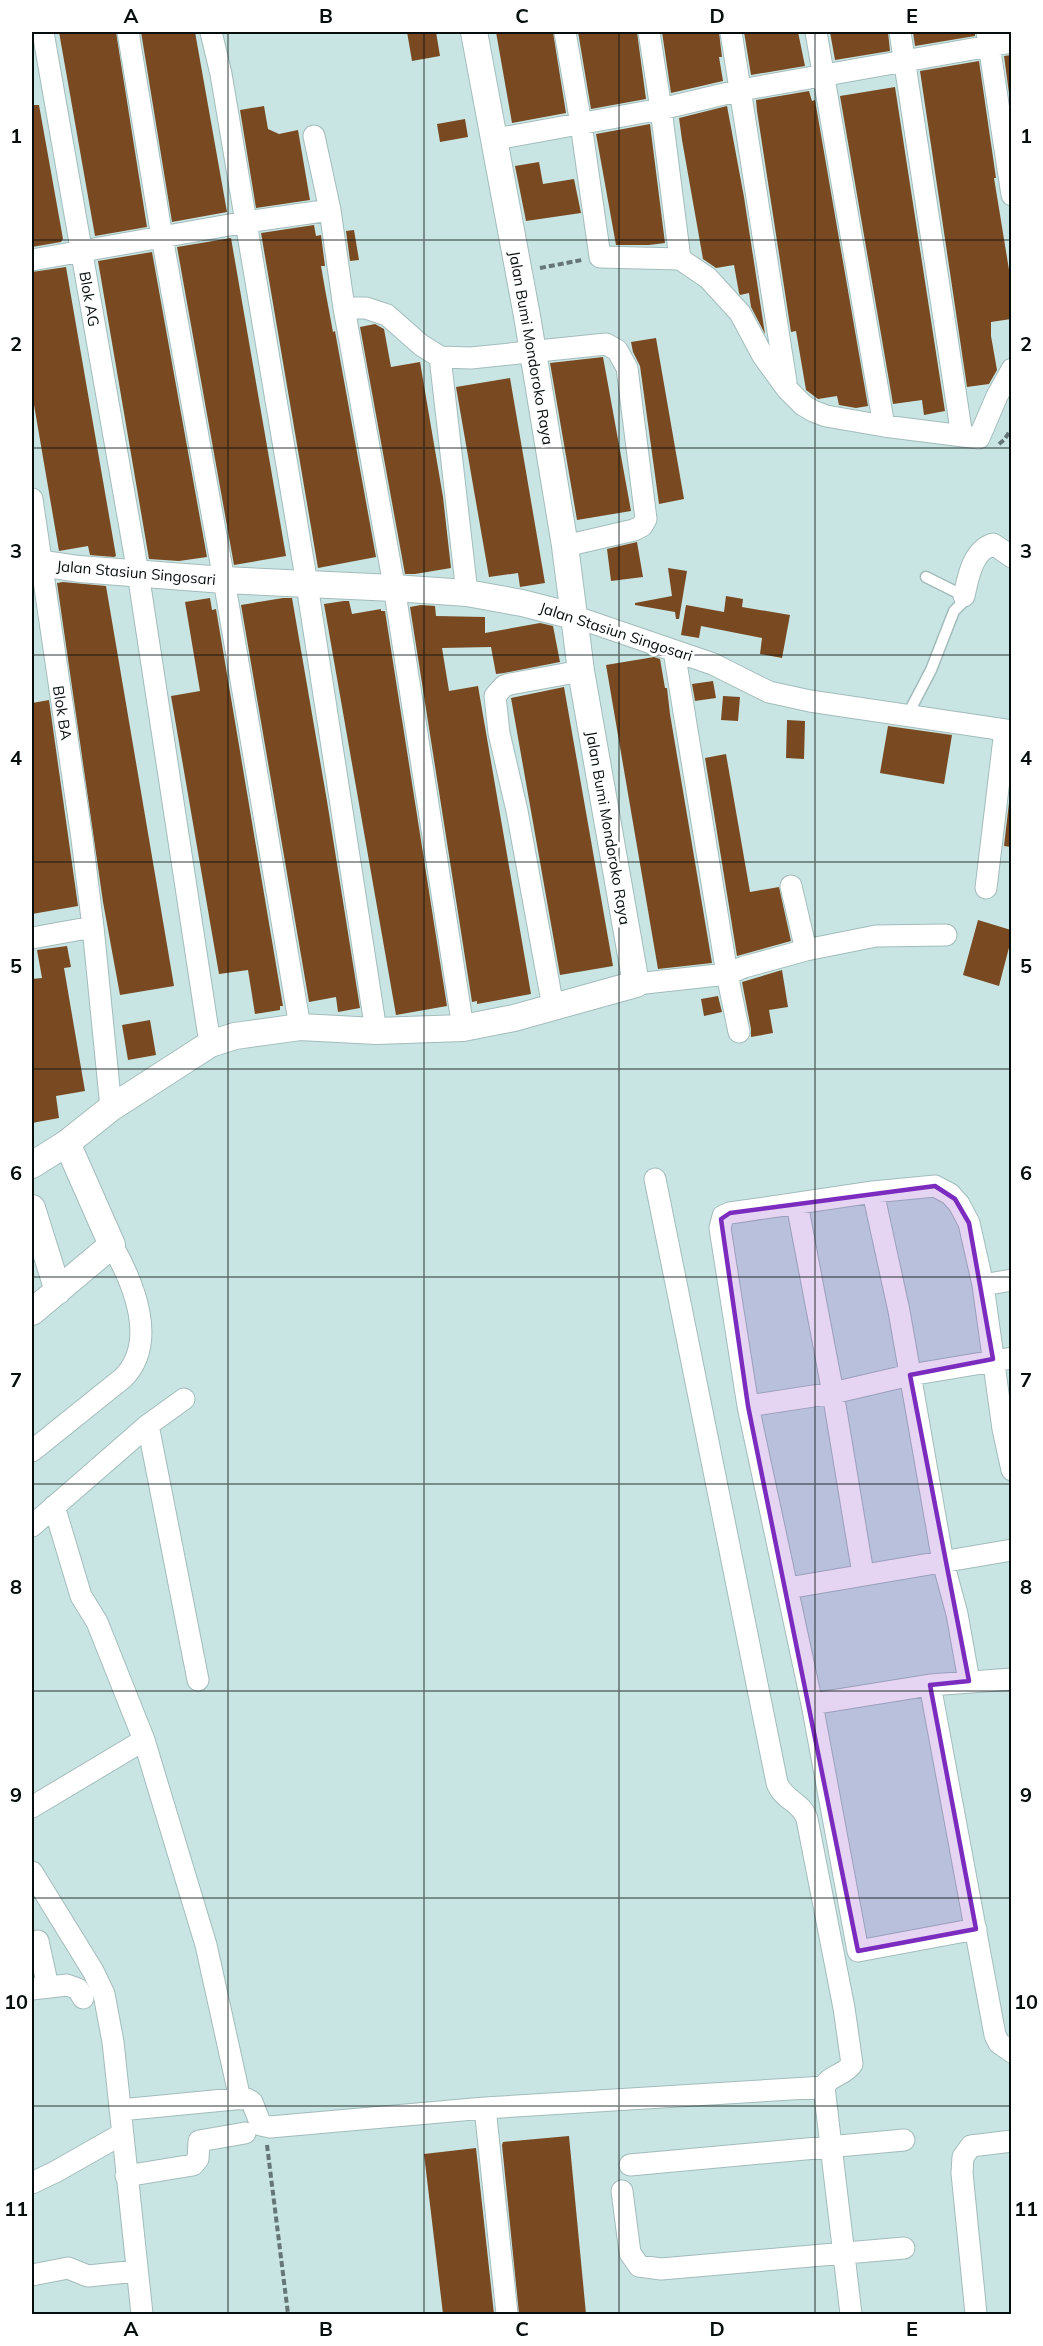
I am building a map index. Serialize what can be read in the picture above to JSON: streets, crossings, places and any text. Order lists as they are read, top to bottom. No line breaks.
{"streets":{"street":["Blok AG","Jalan Bumi Mondoroko Raya","Jalan Stasiun Singosari","Blok BA"]},"crossings":[["Blok AG","Jalan Stasiun Singosari"],["Jalan Bumi Mondoroko Raya","Jalan Stasiun Singosari"],["Jalan Stasiun Singosari","Blok BA"]],"grid":{"columns":["A","B","C","D","E"],"rows":["1","2","3","4","5","6","7","8","9","10","11"]}}
